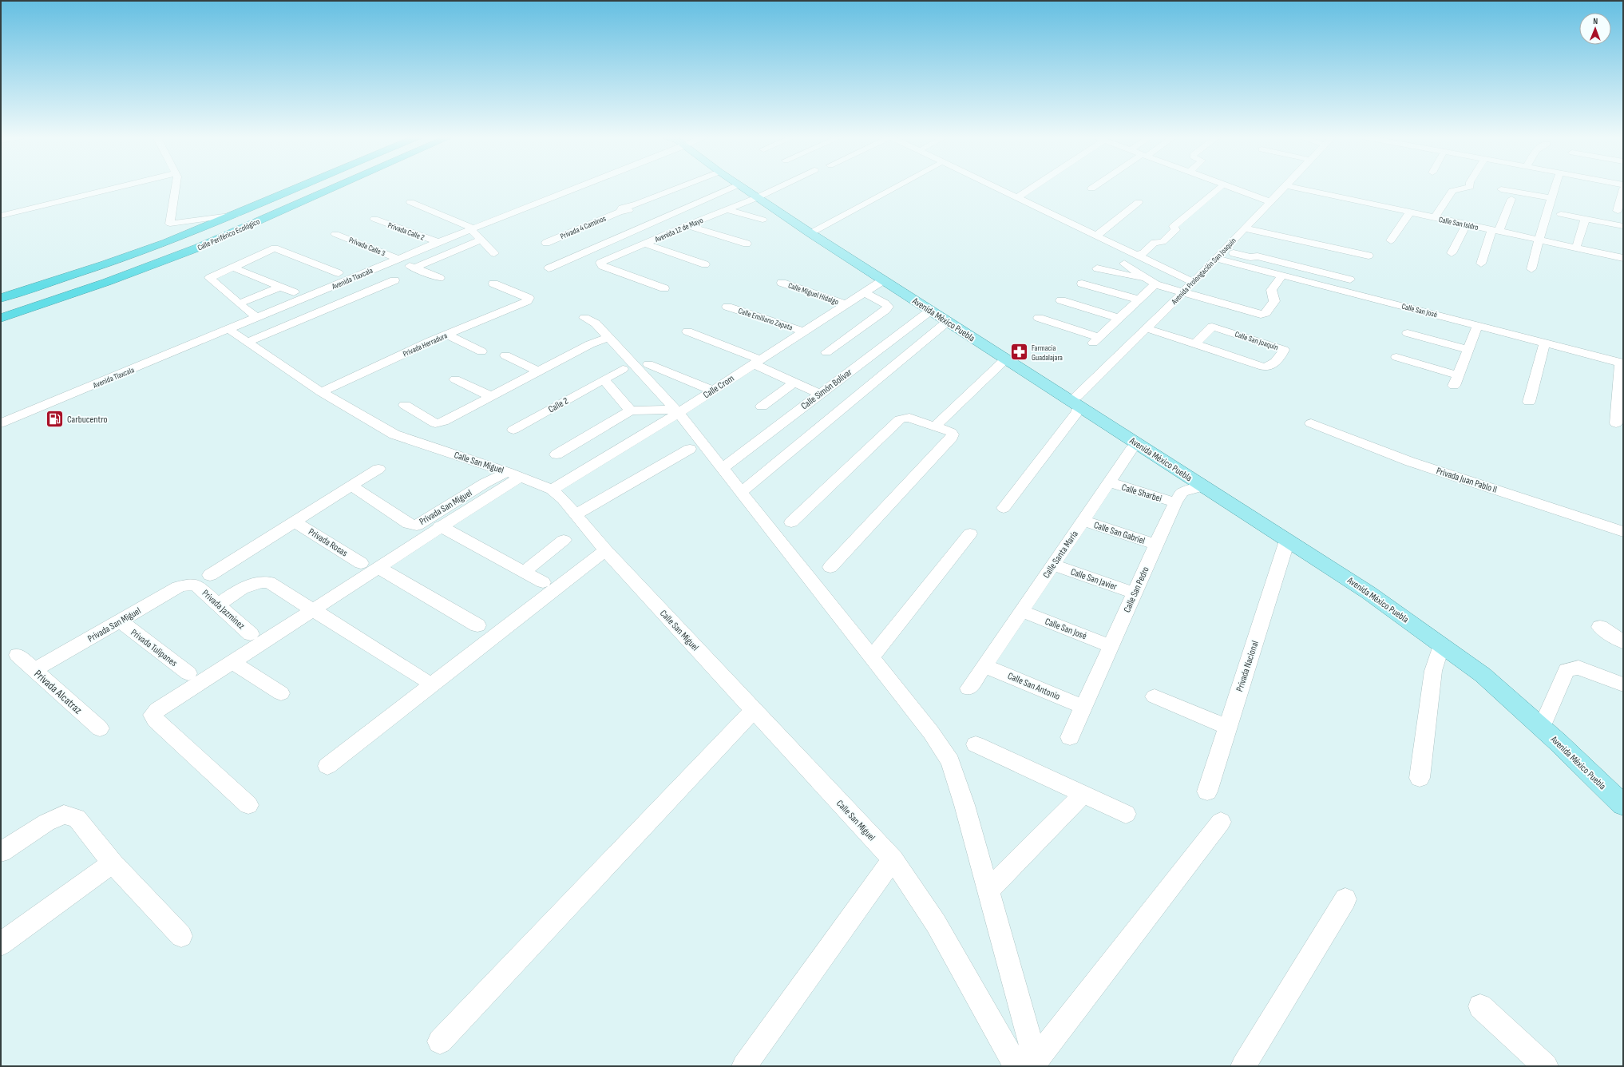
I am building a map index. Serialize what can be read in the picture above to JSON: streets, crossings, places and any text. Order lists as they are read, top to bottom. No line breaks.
{"streets":{"highway":["Calle Periférico Ecológico"],"main road":["Avenida México Puebla"],"street":["Calle San Isidro","Privada 4 Caminos","Avenida 12 de Mayo","Privada Calle 2","Privada Calle 3","Avenida Prolongación San Joaquín","Avenida Tlaxcala","Calle Miguel Hidalgo","Calle San José","Calle Emiliano Zapata","Calle San Joaquín","Privada Herradura","Calle Crom","Calle Simón Bolívar","Calle 2","Calle San Miguel","Privada Juan Pablo II","Calle Sharbei","Privada San Miguel","Calle San Gabriel","Privada Rosas","Calle Santa María","Calle San Javier","Calle San Pedro","Privada Jazminez","Privada Tulipanes","Privada Nacional","Calle San Antonio","Privada Alcatraz"]},"crossings":[["Avenida 12 de Mayo","Avenida México Puebla"],["Privada Calle 2","Avenida Tlaxcala"],["Privada Calle 3","Avenida Tlaxcala"],["Avenida Prolongación San Joaquín","Calle San José"],["Avenida Prolongación San Joaquín","Avenida México Puebla"],["Avenida Prolongación San Joaquín","Calle San Joaquín"],["Avenida Tlaxcala","Calle San Miguel"],["Calle Miguel Hidalgo","Calle Crom"],["Calle San José","Calle Santa María"],["Calle San José","Calle San Pedro"],["Calle Emiliano Zapata","Calle Crom"],["Avenida México Puebla","Calle Crom"],["Avenida México Puebla","Calle Simón Bolívar"],["Avenida México Puebla","Calle Santa María"],["Avenida México Puebla","Calle San Pedro"],["Avenida México Puebla","Privada Nacional"],["Privada Herradura","Calle San Miguel"],["Calle Crom","Calle San Miguel"],["Calle San Miguel","Privada San Miguel"],["Calle Sharbei","Calle Santa María"],["Calle Sharbei","Calle San Pedro"],["Privada San Miguel","Privada Jazminez"],["Privada San Miguel","Privada Tulipanes"],["Privada San Miguel","Privada Alcatraz"],["Calle San Gabriel","Calle Santa María"],["Calle San Gabriel","Calle San Pedro"],["Calle Santa María","Calle San Javier"],["Calle Santa María","Calle San Antonio"],["Calle San Javier","Calle San Pedro"],["Calle San Pedro","Calle San Antonio"]],"places":{"pharmacy":["Farmacia Guadalajara"],"fuel station":["Carbucentro"]},"north":"top"}
